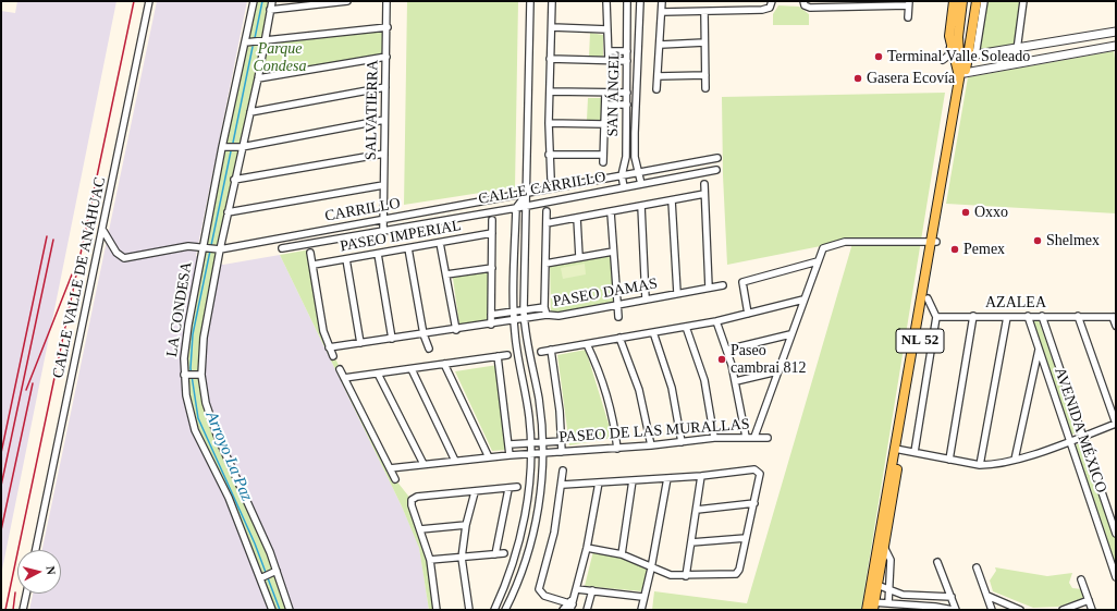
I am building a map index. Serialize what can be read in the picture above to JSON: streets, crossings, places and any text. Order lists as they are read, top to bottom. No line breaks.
{"streets":{"main road":["NL 52"],"street":["SAN ÁNGEL","SALVATIERRA","CALLE CARRILLO","CARRILLO","PASEO IMPERIAL","CALLE VALLE DE ANÁHUAC","PASEO DAMAS","AZALEA","LA CONDESA","AVENIDA MÉXICO","PASEO DE LAS MURALLAS"]},"crossings":[["SAN ÁNGEL","CALLE CARRILLO"],["SALVATIERRA","CARRILLO"],["CALLE CARRILLO","CARRILLO"],["CARRILLO","CALLE VALLE DE ANÁHUAC"],["CARRILLO","LA CONDESA"],["AZALEA","AVENIDA MÉXICO"]],"water":["Arroyo La Paz"],"parks":["Parque Condesa"],"places":["Terminal Valle Soleado","Gasera Ecovía","Oxxo","Shelmex","Pemex","Paseo cambrai 812"],"north":"right"}
